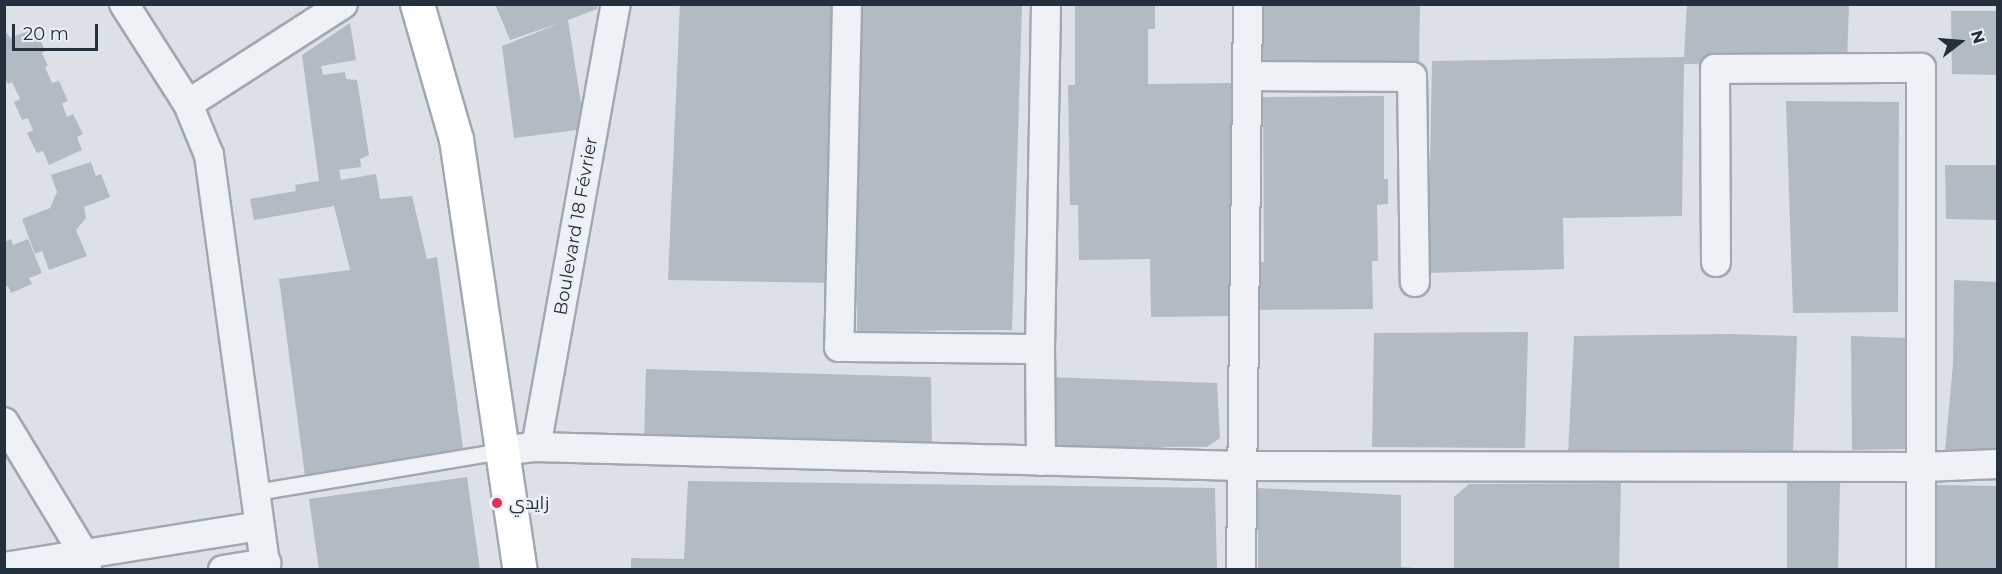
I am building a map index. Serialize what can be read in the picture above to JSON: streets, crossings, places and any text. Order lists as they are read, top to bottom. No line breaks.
{"streets":{"street":["Boulevard 18 Février"]},"places":["زايدي"],"scale_bar":"20 m","north":"right"}
